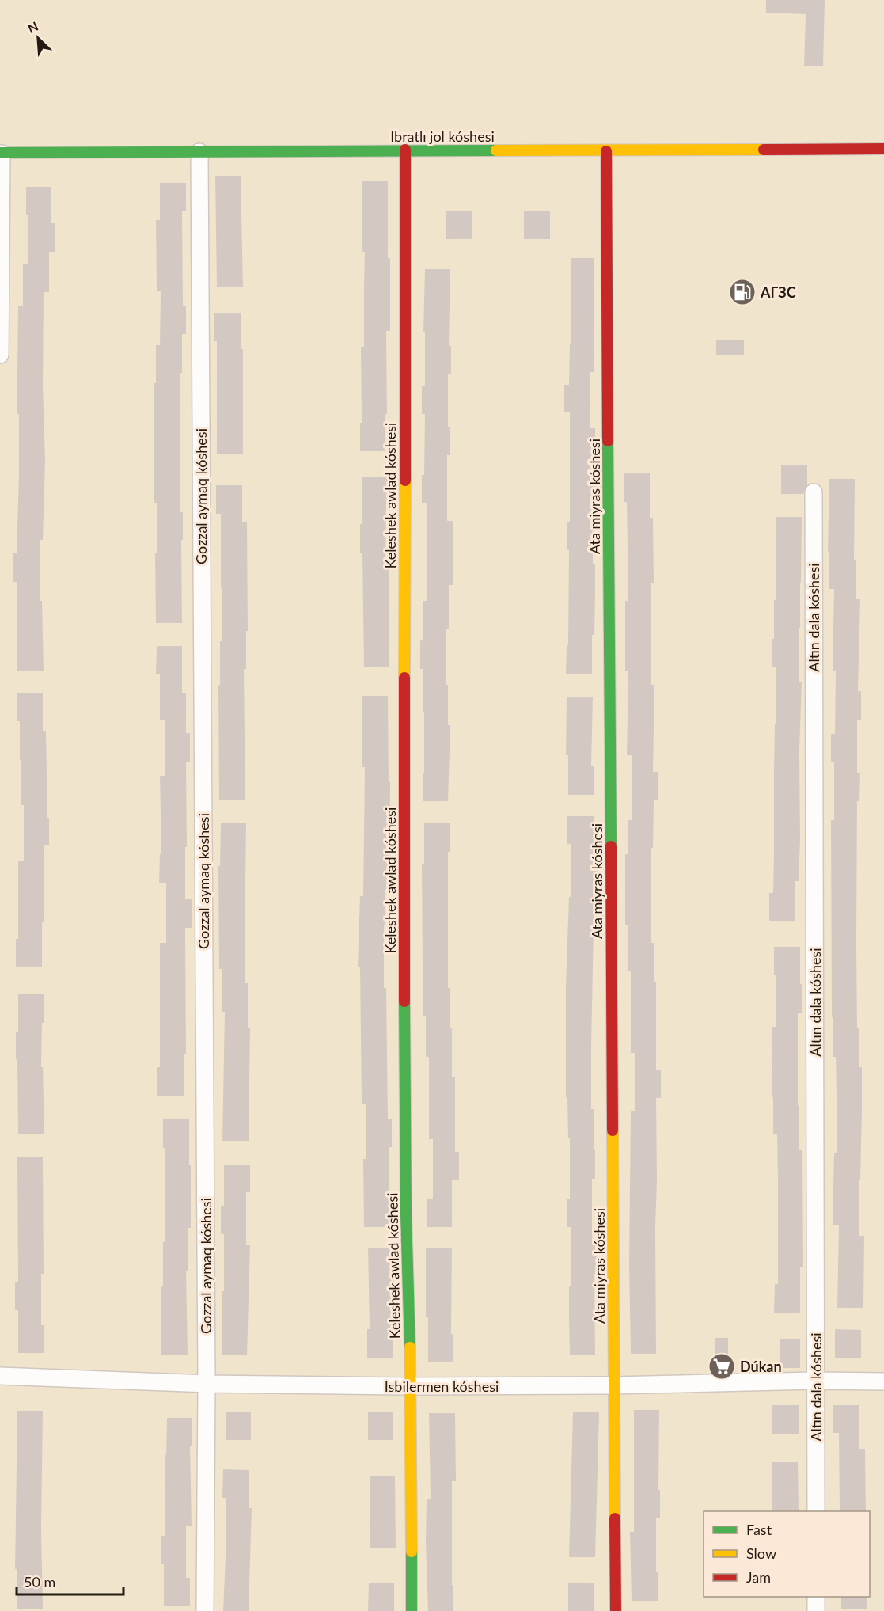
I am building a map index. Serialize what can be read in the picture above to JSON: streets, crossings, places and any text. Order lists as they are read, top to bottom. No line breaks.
{"streets":{"street":["Ibratlı jol kóshesi","Keleshek awlad kóshesi","Gozzal aymaq kóshesi","Ata miyras kóshesi","Altın dala kóshesi","Isbilermen kóshesi"]},"crossings":[["Ibratlı jol kóshesi","Keleshek awlad kóshesi"],["Ibratlı jol kóshesi","Gozzal aymaq kóshesi"],["Ibratlı jol kóshesi","Ata miyras kóshesi"],["Keleshek awlad kóshesi","Isbilermen kóshesi"],["Gozzal aymaq kóshesi","Isbilermen kóshesi"],["Ata miyras kóshesi","Isbilermen kóshesi"],["Altın dala kóshesi","Isbilermen kóshesi"]],"places":{"fuel station":["АГЗС"],"supermarket":["Dúkan"]},"legend":["Fast","Slow","Jam"],"scale_bar":"50 m","north":"top left"}
